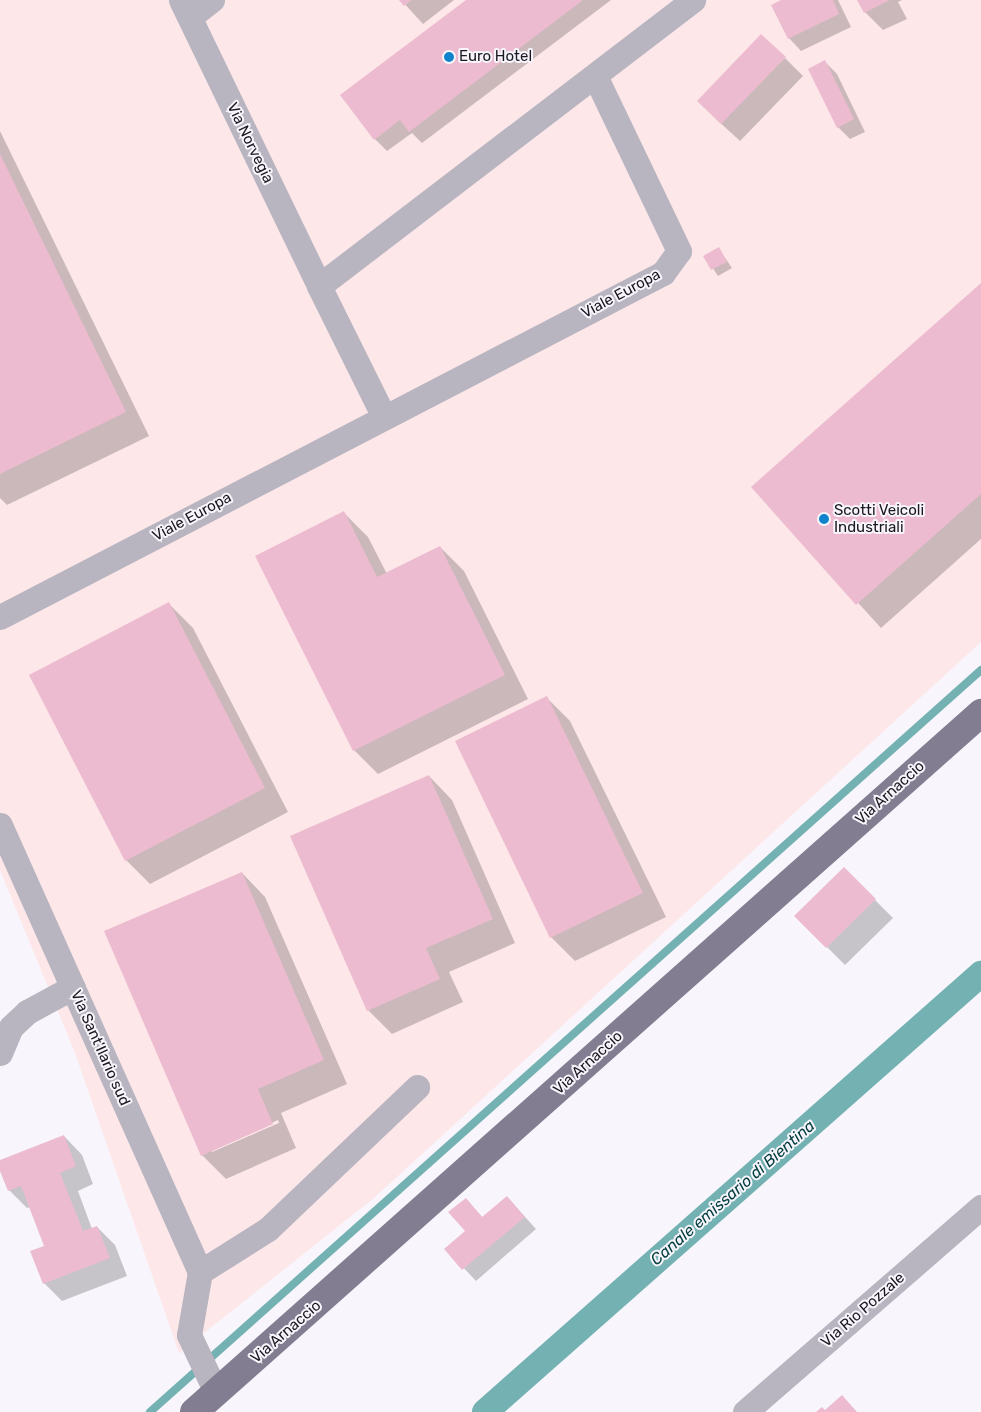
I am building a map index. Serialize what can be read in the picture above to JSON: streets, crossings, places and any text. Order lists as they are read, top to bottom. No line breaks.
{"streets":{"main road":["Via Arnaccio"],"street":["Via Norvegia","Viale Europa","Via Sant'Ilario sud","Via Rio Pozzale"]},"water":["Canale emissario di Bientina"],"places":["Euro Hotel","Scotti Veicoli Industriali"]}
